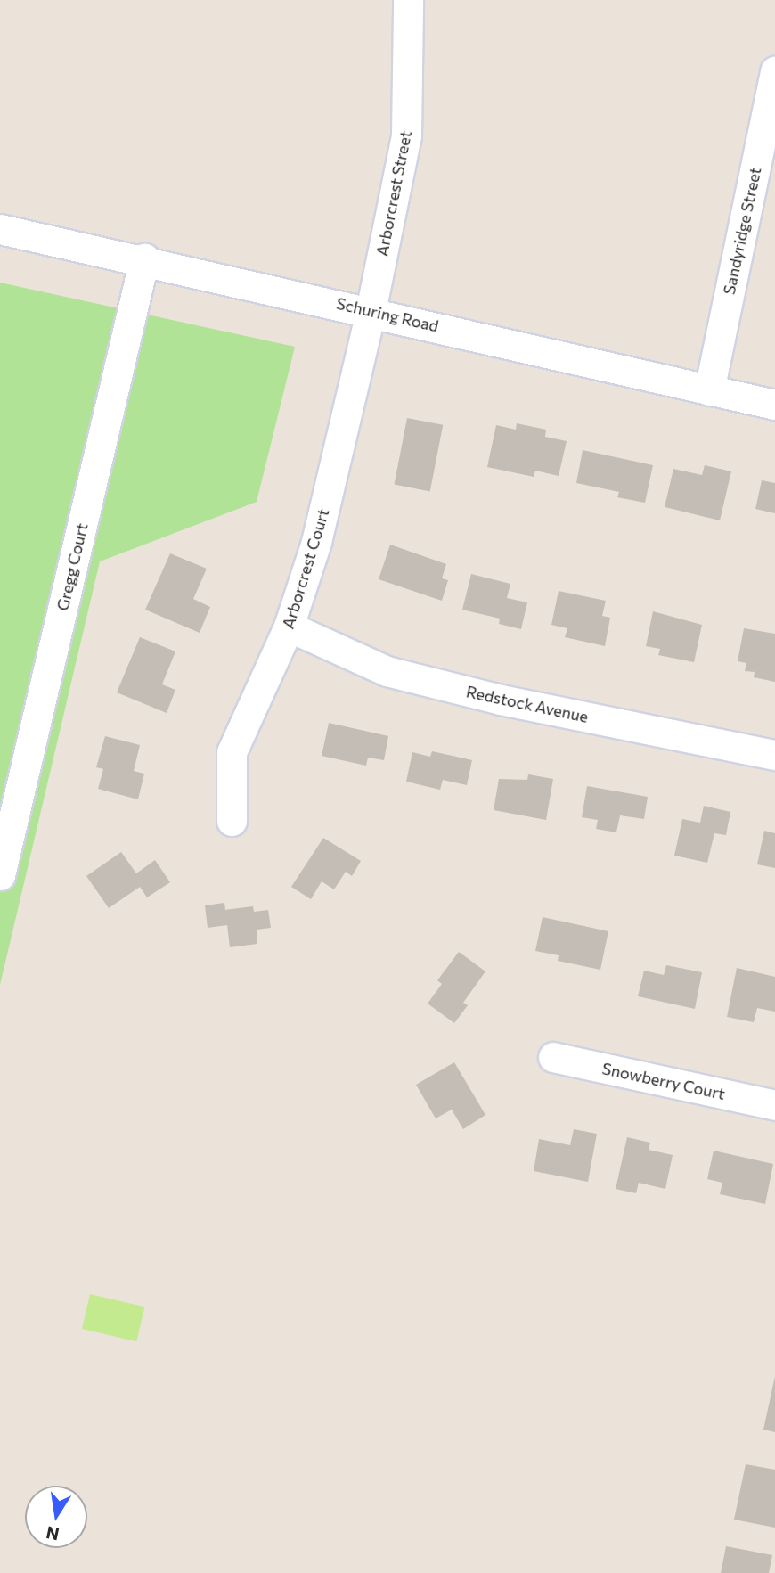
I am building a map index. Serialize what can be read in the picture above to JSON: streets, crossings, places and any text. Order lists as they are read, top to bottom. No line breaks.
{"streets":{"street":["Arborcrest Street","Sandyridge Street","Schuring Road","Gregg Court","Arborcrest Court","Redstock Avenue","Snowberry Court"]},"crossings":[["Arborcrest Street","Schuring Road"],["Arborcrest Street","Arborcrest Court"],["Sandyridge Street","Schuring Road"],["Schuring Road","Gregg Court"],["Schuring Road","Arborcrest Court"],["Arborcrest Court","Redstock Avenue"]],"north":"bottom"}
